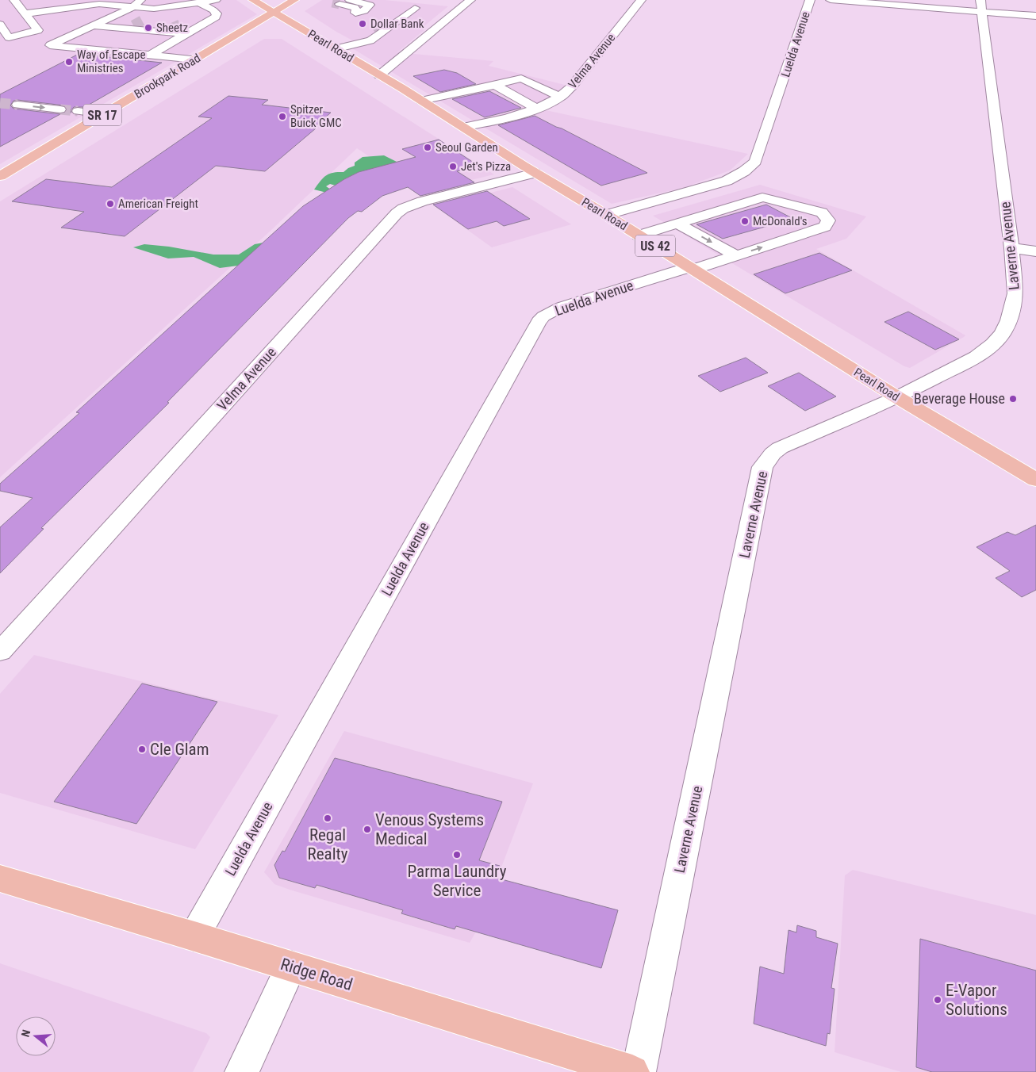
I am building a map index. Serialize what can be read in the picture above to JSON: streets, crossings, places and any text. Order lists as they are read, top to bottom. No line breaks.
{"streets":{"main road":["Pearl Road","Brookpark Road","SR 17","US 42","Ridge Road"],"street":["Luelda Avenue","Velma Avenue","Laverne Avenue"]},"crossings":[["Luelda Avenue","Pearl Road"],["Luelda Avenue","Ridge Road"],["Pearl Road","Velma Avenue"],["Pearl Road","Brookpark Road"],["Pearl Road","Laverne Avenue"]],"places":["Dollar Bank","Sheetz","Way of Escape Ministries","Spitzer Buick GMC","Seoul Garden","Jet's Pizza","American Freight","McDonald's","Beverage House","Cle Glam","Regal Realty","Venous Systems Medical","Parma Laundry Service","E-Vapor Solutions"],"north":"left"}
